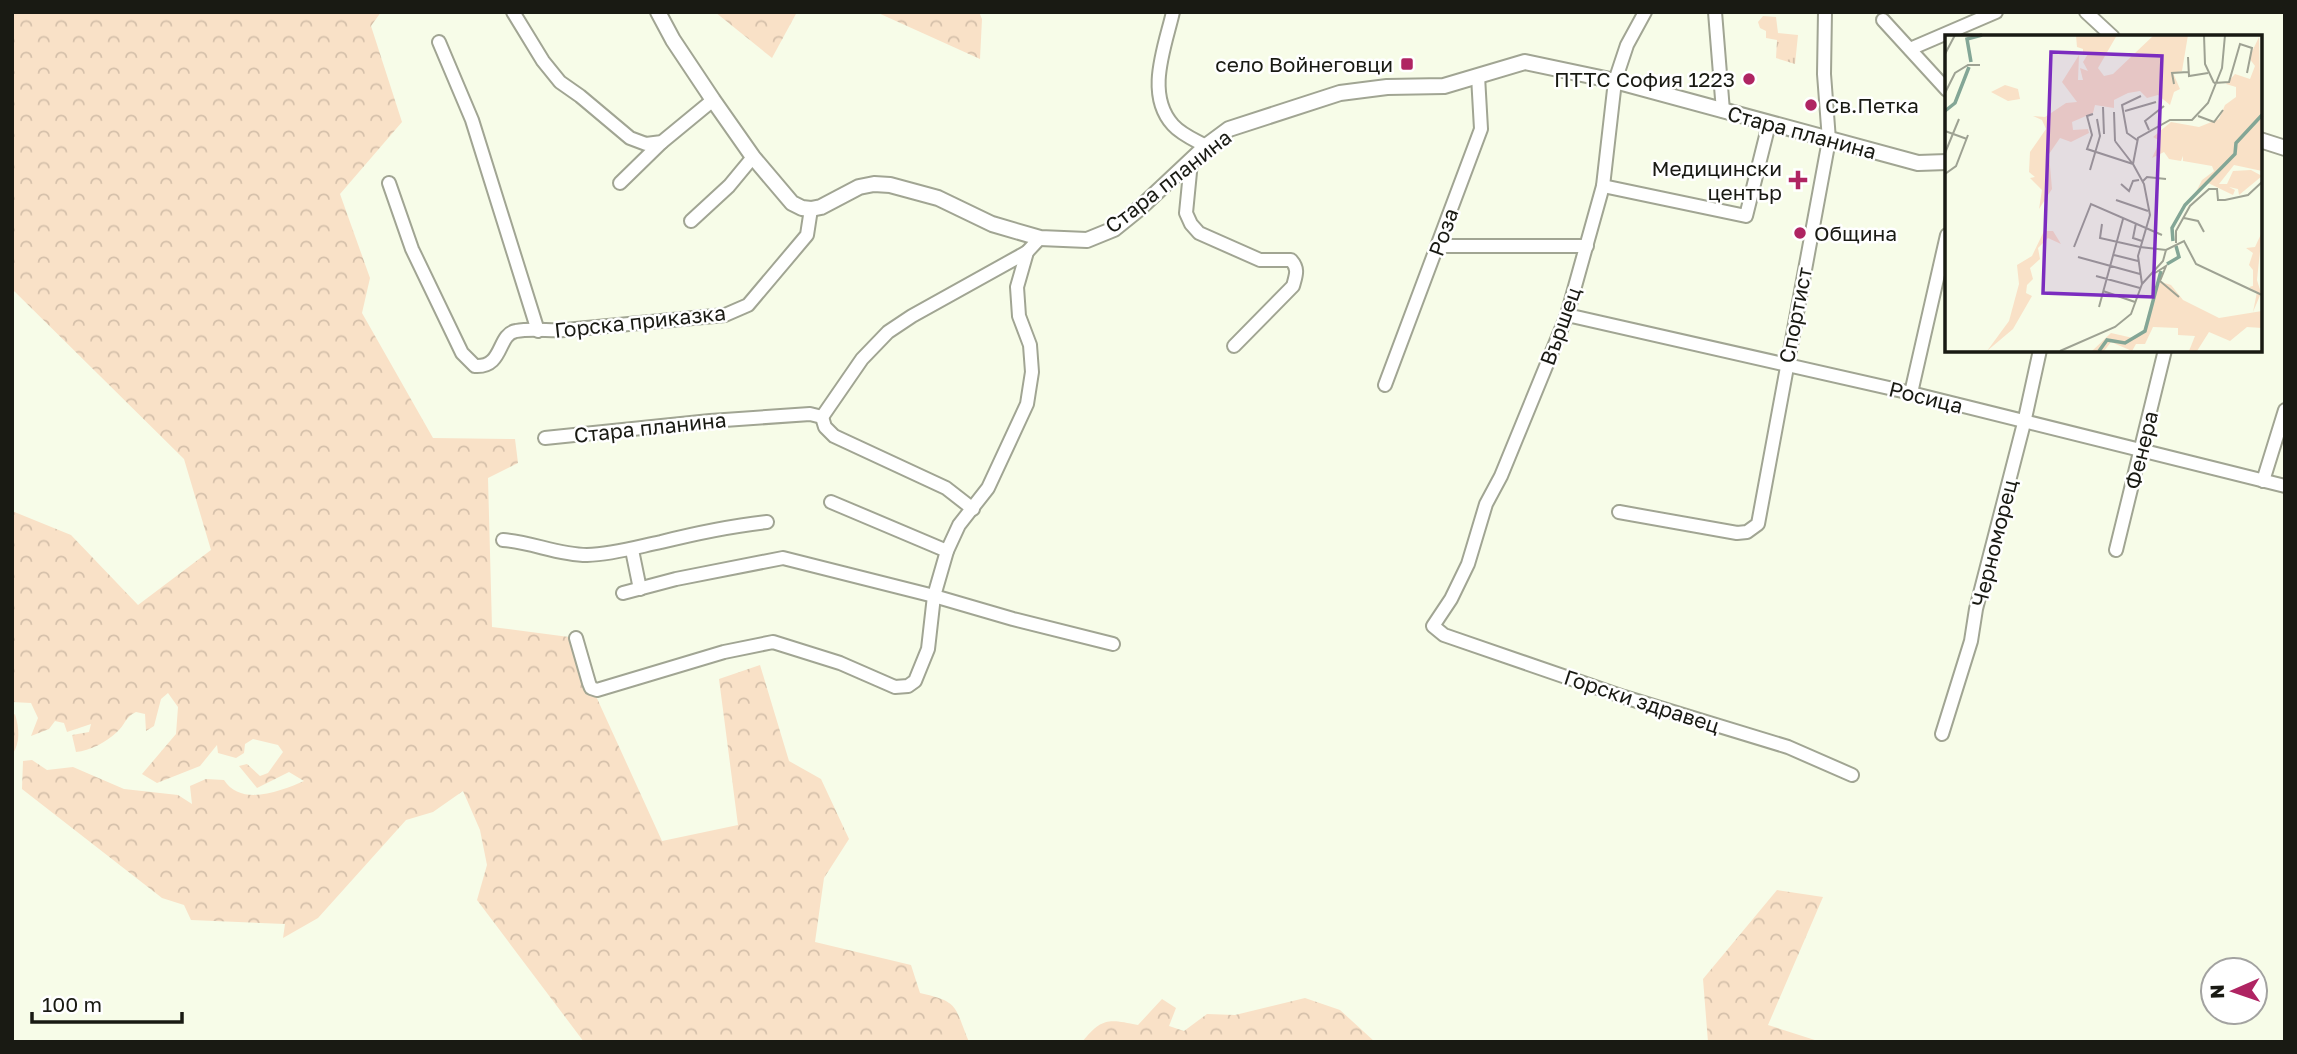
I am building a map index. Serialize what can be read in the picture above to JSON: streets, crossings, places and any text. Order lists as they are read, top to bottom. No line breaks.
{"streets":{"street":["Стара планина","Роза","Спортист","Горска приказка","Вършец","Росица","Фенера","Черноморец","Горски здравец"]},"crossings":[["Стара планина","Роза"],["Стара планина","Спортист"],["Стара планина","Горска приказка"],["Стара планина","Вършец"],["Спортист","Росица"],["Вършец","Росица"],["Вършец","Горски здравец"],["Росица","Фенера"],["Росица","Черноморец"]],"places":{"transit":["село Войнеговци"],"other":["ПТТС София 1223","Св.Петка","Община"],"health":["Медицински център"]},"scale_bar":"100 m","north":"left"}
